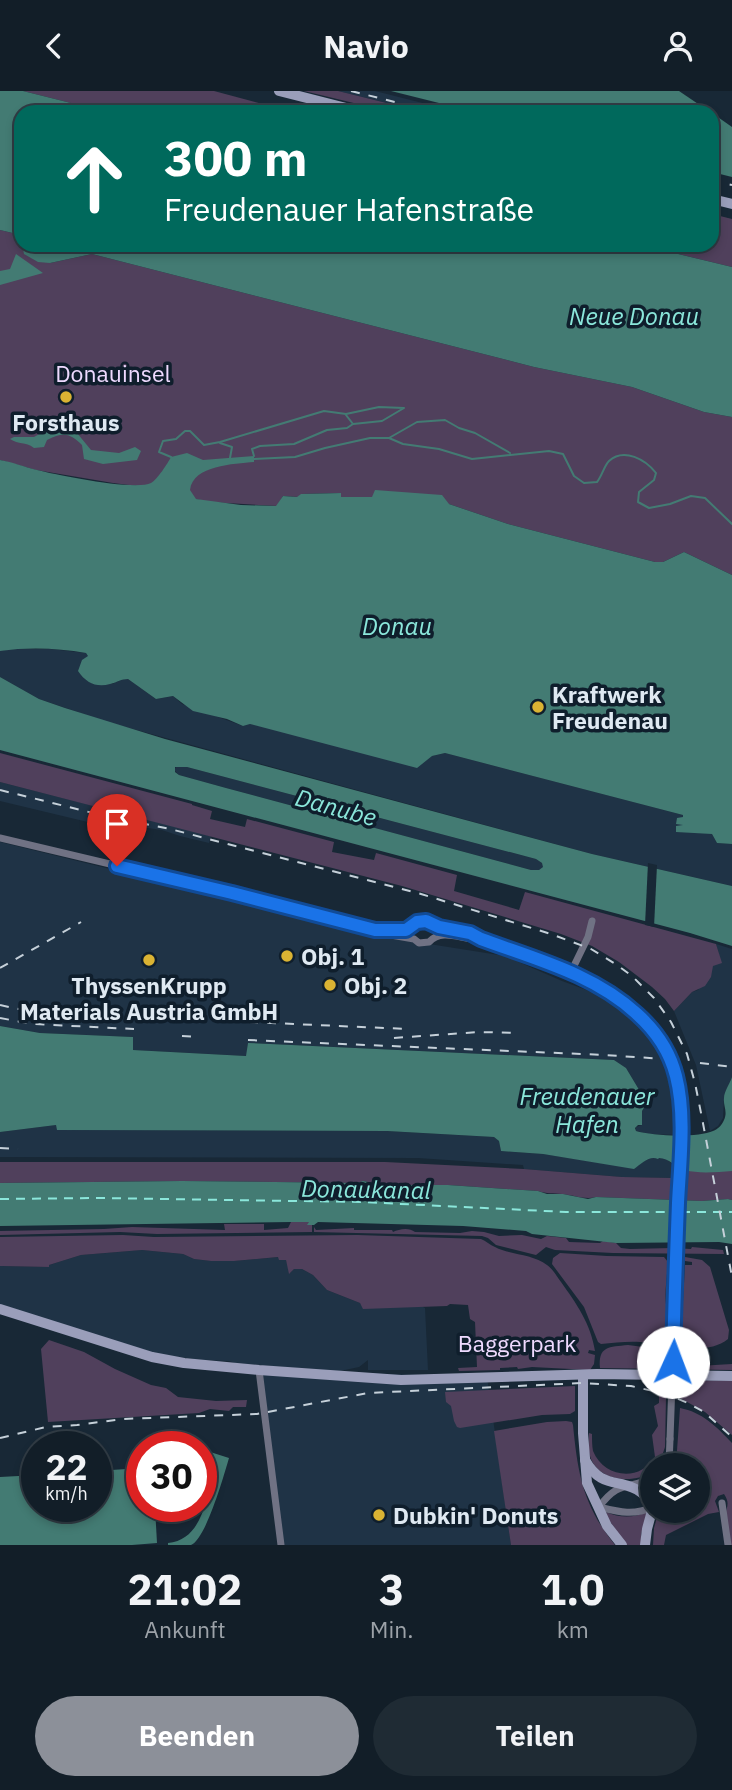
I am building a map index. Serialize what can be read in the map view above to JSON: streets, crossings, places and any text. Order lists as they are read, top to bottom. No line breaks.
{"water":["Neue Donau","Donau","Danube","Freudenauer Hafen","Donaukanal"],"parks":["Donauinsel","Baggerpark"],"places":["Forsthaus","Kraftwerk Freudenau","Obj. 1","ThyssenKrupp Materials Austria GmbH","Obj. 2","Dubkin' Donuts"],"page":{"header":"Navio","turn":["300 m","Freudenauer Hafenstraße"],"speed":"22 km/h","limit":"30","eta":["21:02","Ankunft","3","Min.","1.0","km"],"buttons":["Beenden","Teilen"]}}
